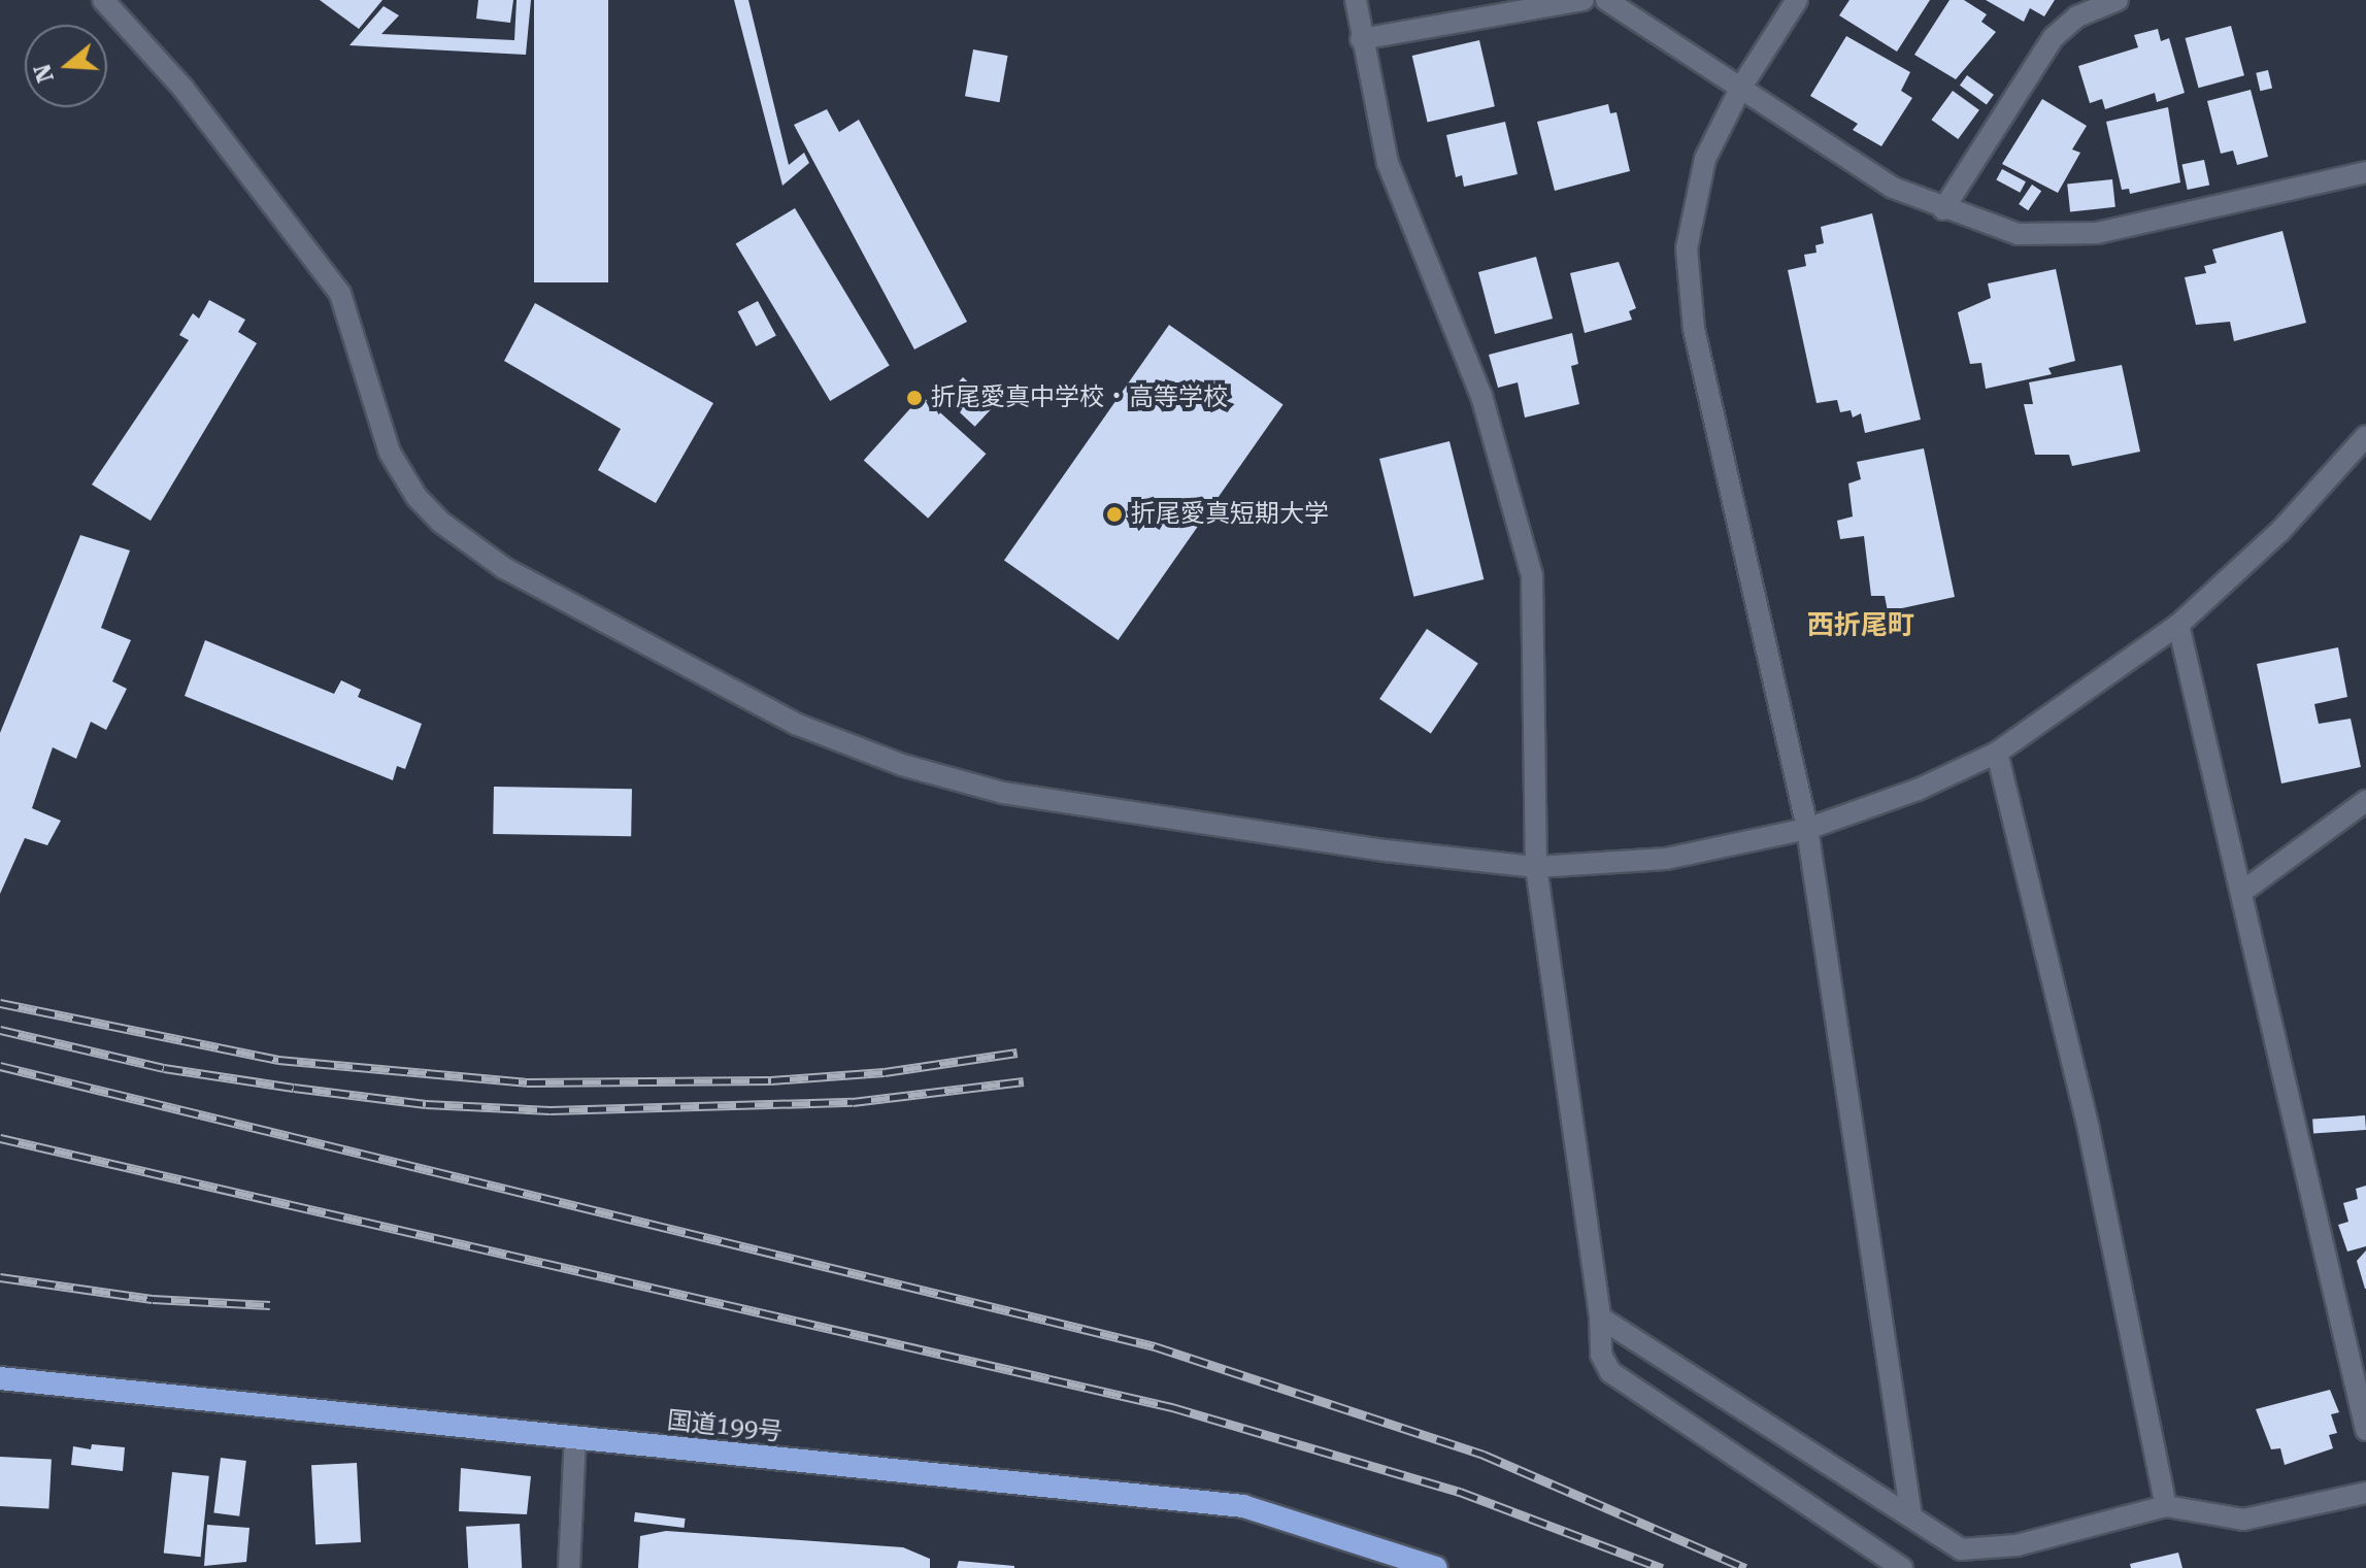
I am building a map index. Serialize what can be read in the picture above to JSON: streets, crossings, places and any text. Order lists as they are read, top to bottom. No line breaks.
{"streets":{"highway":["国道199号"]},"districts":["西折尾町"],"places":["折尾愛真中学校・高等学校","折尾愛真短期大学"],"north":"left"}
